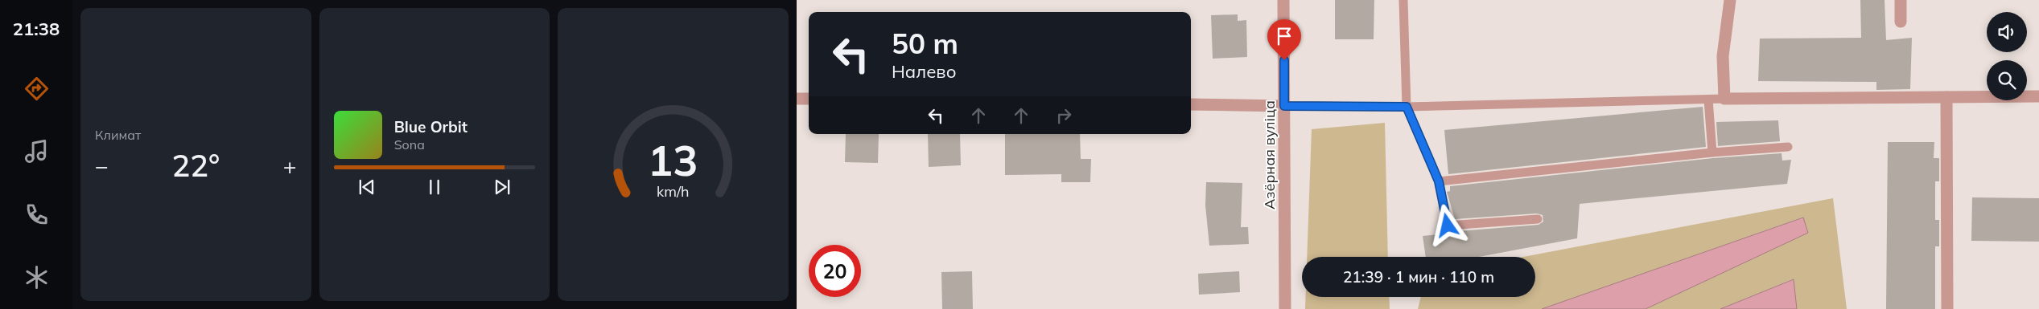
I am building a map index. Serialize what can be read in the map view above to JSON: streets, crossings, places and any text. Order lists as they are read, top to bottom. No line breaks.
{"streets":{"street":["Азёрная вуліца"]},"page":{"tabs":"21:38","tile":"Климат","turn":["50 m","Налево"],"song":["Blue Orbit","Sona"],"heat":["−","22°","+"],"limit":"20","trip":"21:39 · 1 мин · 110 m","gauge":["13","km/h"]}}
